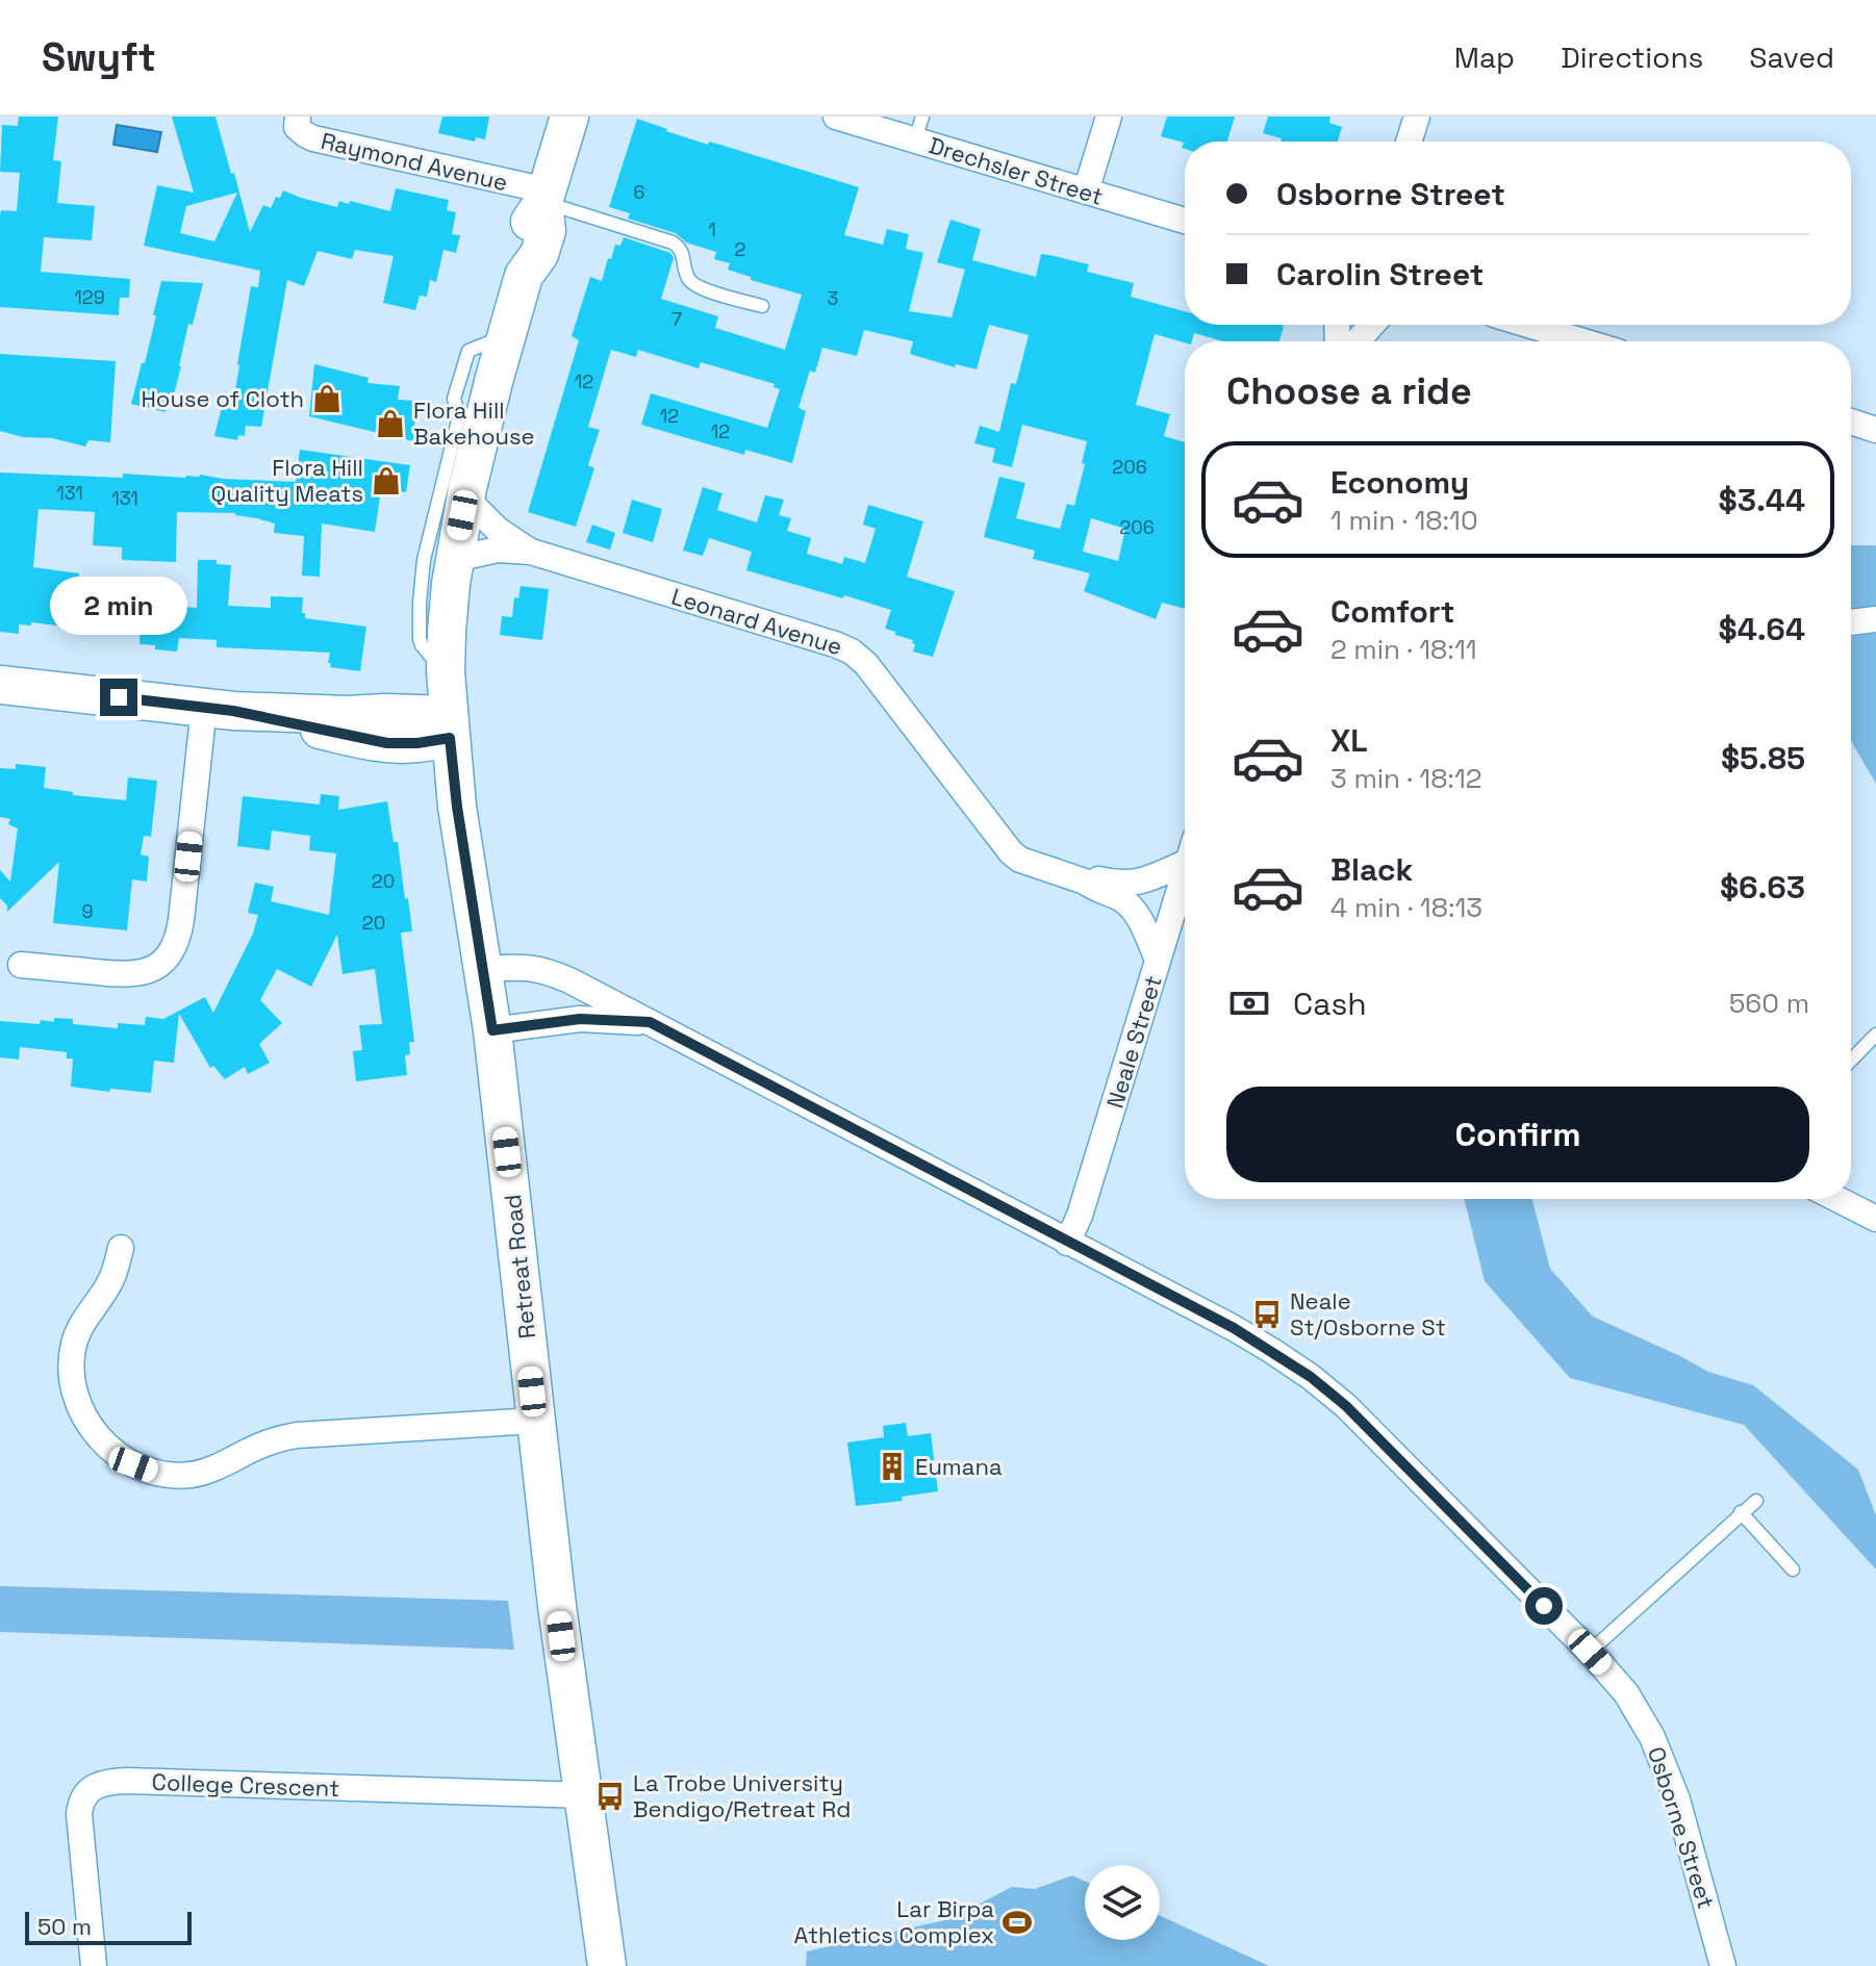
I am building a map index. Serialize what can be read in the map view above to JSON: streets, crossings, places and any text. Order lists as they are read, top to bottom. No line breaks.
{"streets":{"street":["Raymond Avenue","Drechsler Street","Leonard Avenue","Neale Street","Retreat Road","College Crescent","Osborne Street"]},"crossings":[["Raymond Avenue","Retreat Road"],["Leonard Avenue","Neale Street"],["Leonard Avenue","Retreat Road"],["Neale Street","Osborne Street"],["Retreat Road","College Crescent"],["Retreat Road","Osborne Street"]],"places":{"shop":["House of Cloth","Flora Hill Bakehouse","Flora Hill Quality Meats"],"bus stop":["Neale St/Osborne St","La Trobe University Bendigo/Retreat Rd"],"building":["Eumana"],"sports":["Lar Birpa Athletics Complex"]},"house_numbers":["6","1","2","129","3","7","12","12","12","206","131","131","206","20","9","20"],"scale_bar":"50 m","page":{"header":"Swyft","nav":["Map","Directions","Saved"],"banner":["Osborne Street","Carolin Street"],"heading":"Choose a ride","list":[{"name":"Economy","note":"1 min · 18:10","value":"$3.44"},{"name":"Comfort","note":"2 min · 18:11","value":"$4.64"},{"name":"XL","note":"3 min · 18:12","value":"$5.85"},{"name":"Black","note":"4 min · 18:13","value":"$6.63"}],"bubble":"2 min","pay":["Cash","560 m"],"buttons":"Confirm","scale":"50 m"}}
